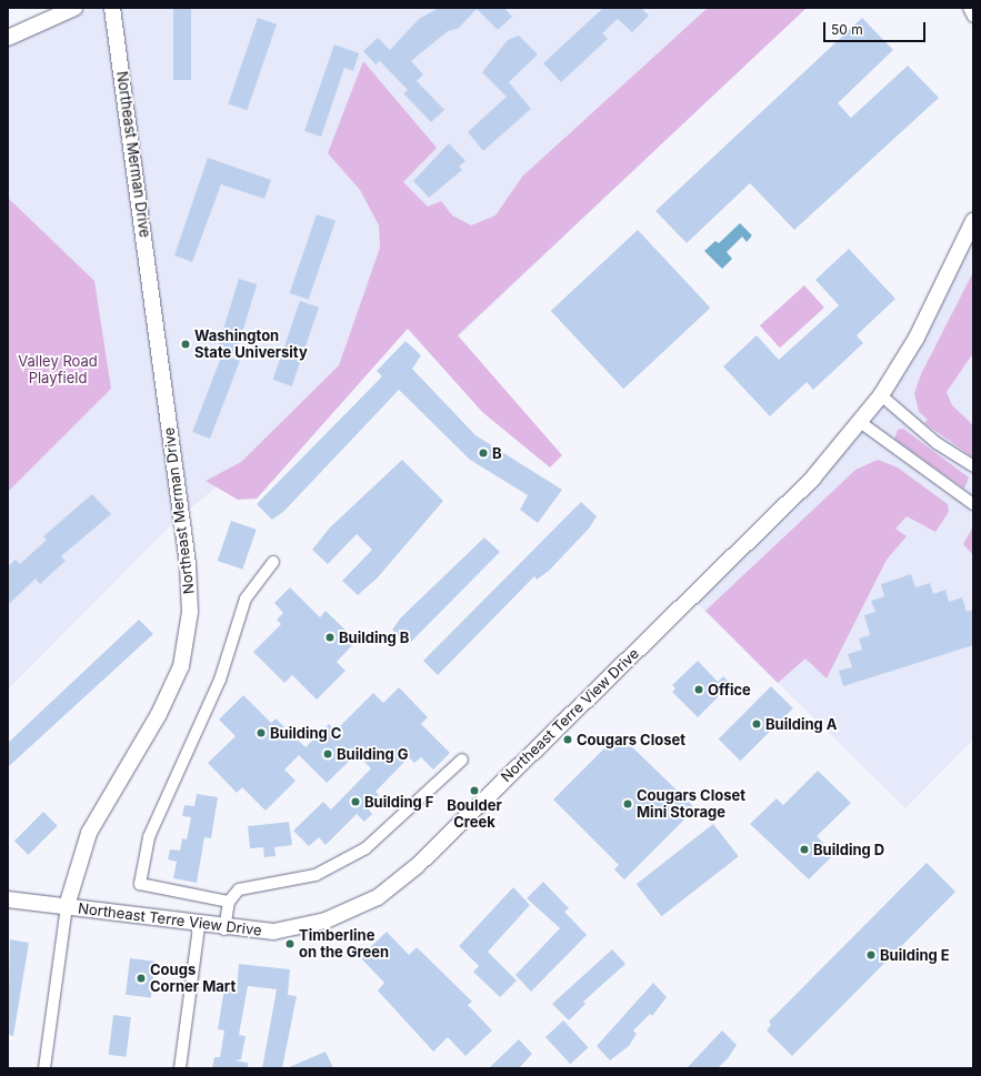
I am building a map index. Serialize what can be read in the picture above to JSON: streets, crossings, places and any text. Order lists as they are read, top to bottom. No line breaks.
{"streets":{"main road":["Northeast Merman Drive","Northeast Terre View Drive"]},"crossings":[["Northeast Merman Drive","Northeast Terre View Drive"]],"parks":["Valley Road Playfield"],"places":["Washington State University","B","Building B","Office","Building A","Building C","Cougars Closet","Building G","Boulder Creek","Building F","Cougars Closet Mini Storage","Building D","Timberline on the Green","Building E","Cougs Corner Mart"],"scale_bar":"50 m"}
